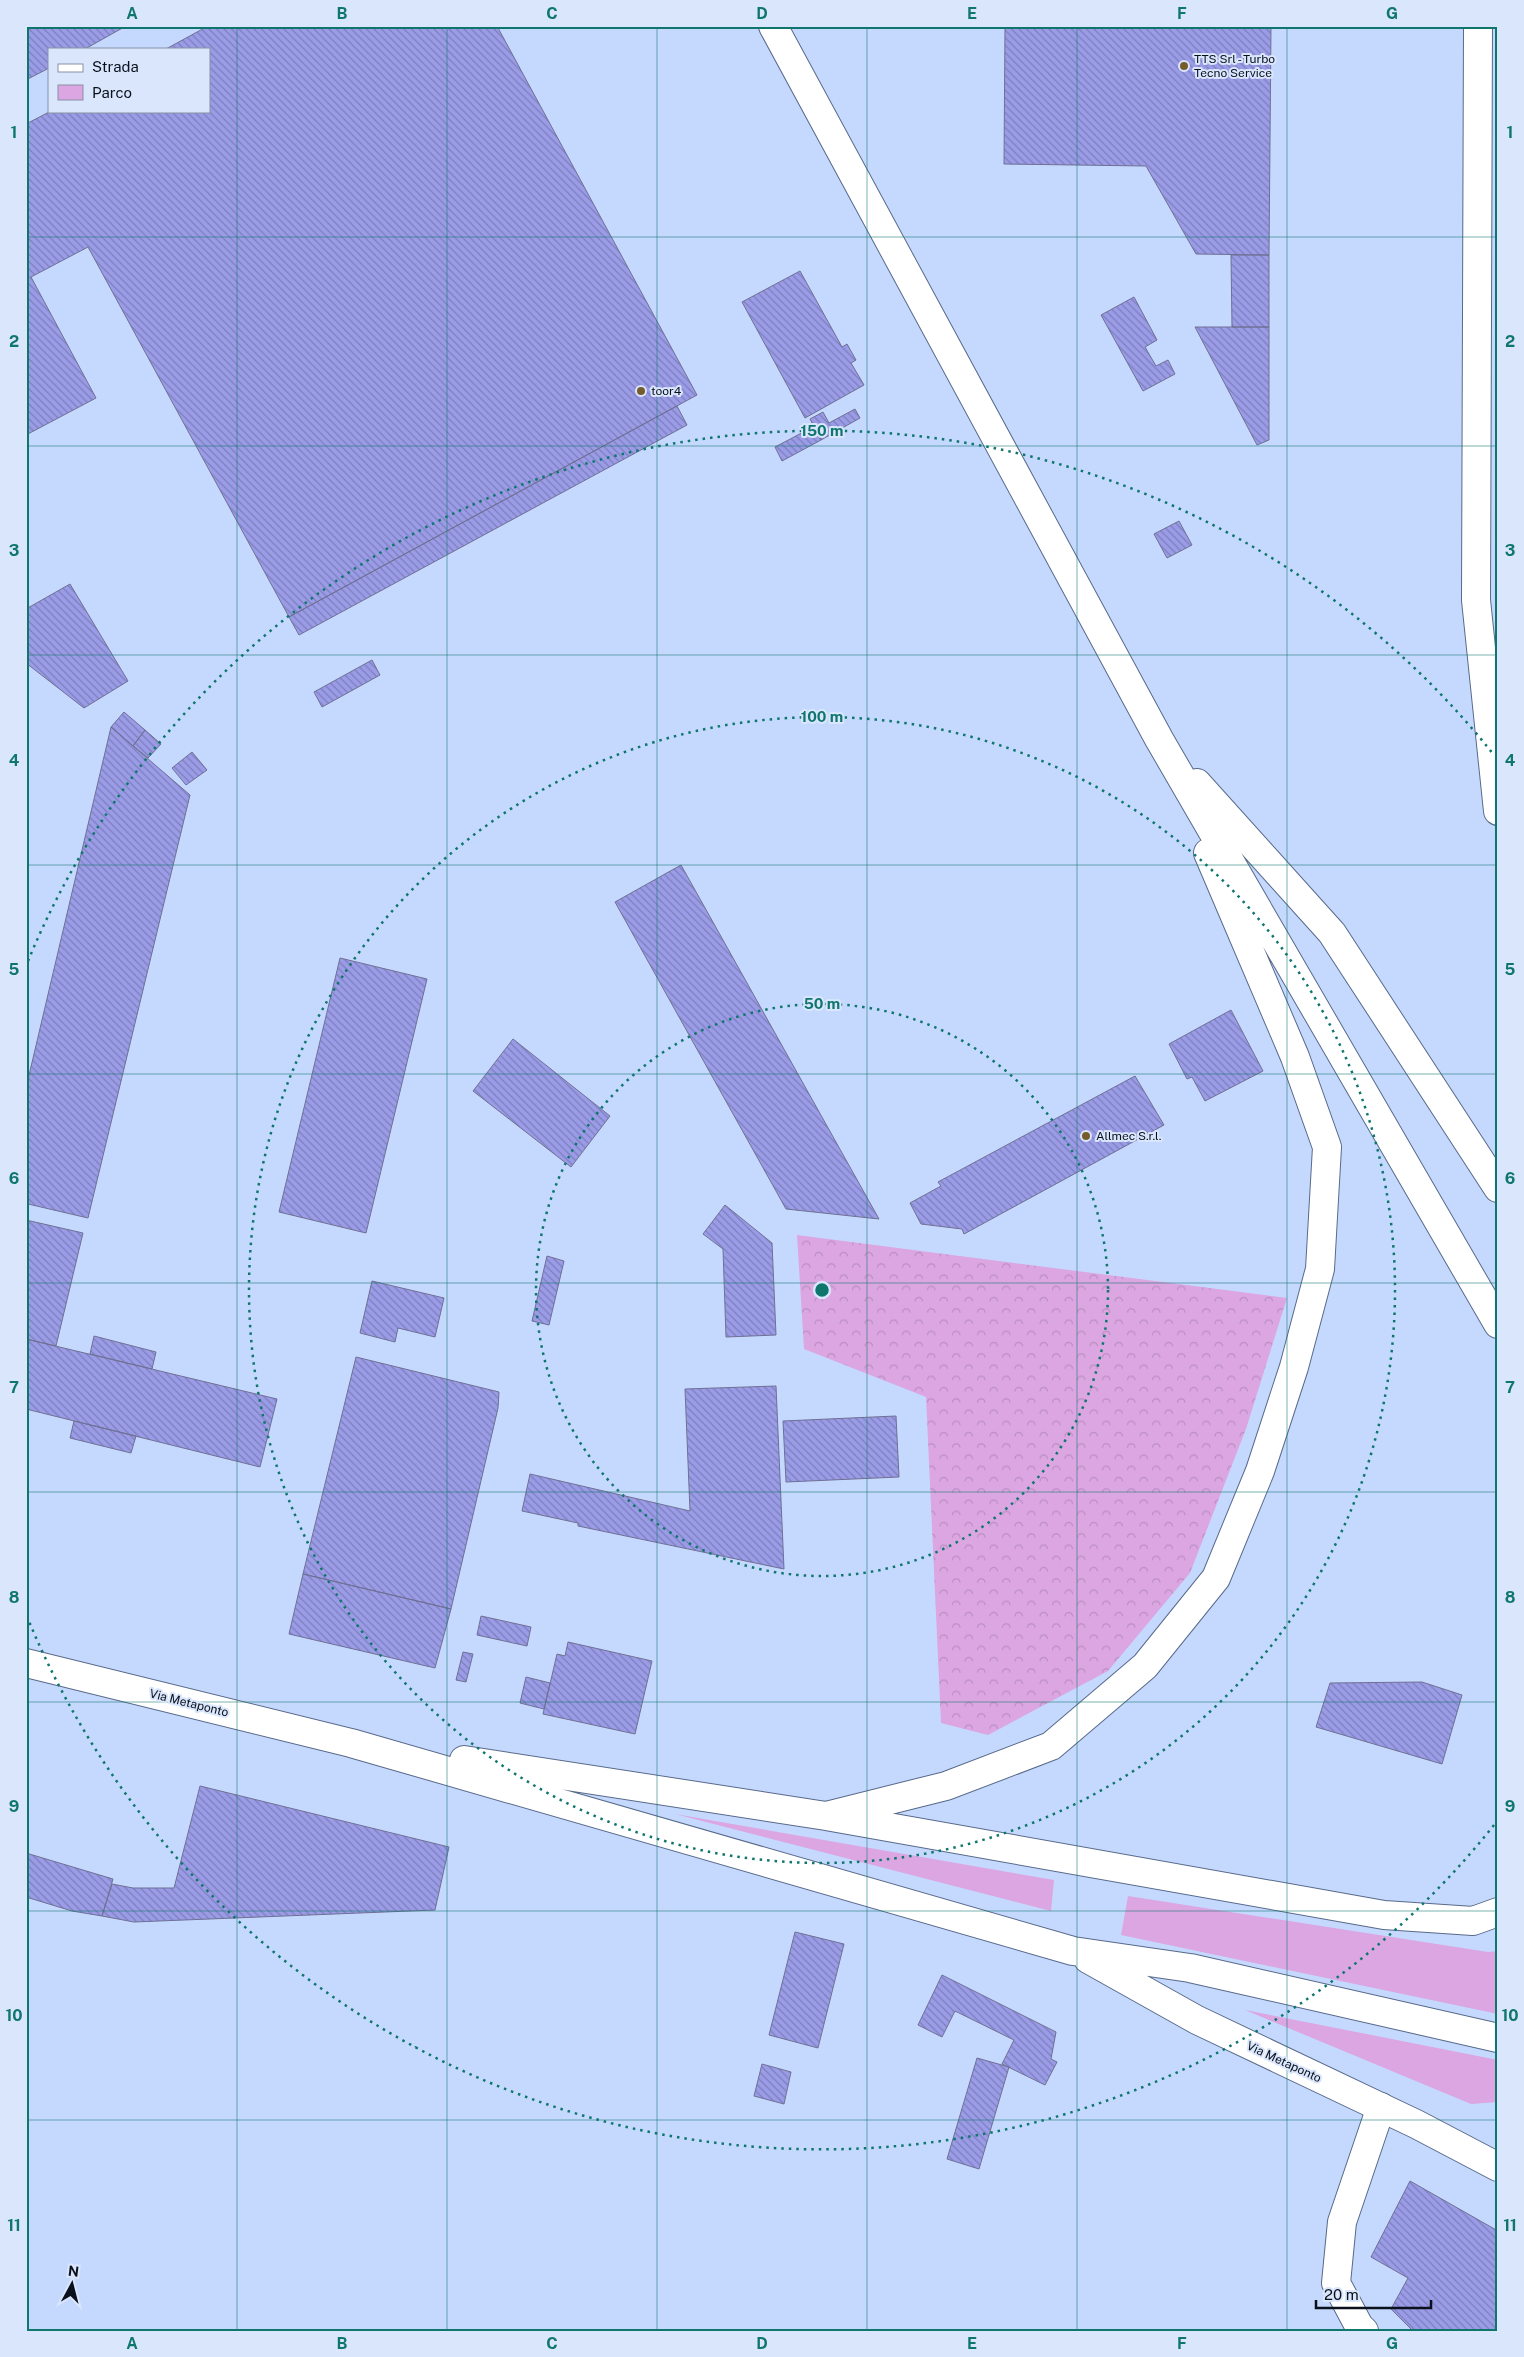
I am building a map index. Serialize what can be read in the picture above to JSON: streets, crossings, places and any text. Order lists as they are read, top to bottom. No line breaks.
{"streets":{"main road":["Via Metaponto"]},"places":["TTS Srl - Turbo Tecno Service","toor4","Allmec S.r.l."],"legend":["Strada","Parco"],"scale_bar":"20 m","north":"top","grid":{"columns":["A","B","C","D","E","F","G"],"rows":["1","2","3","4","5","6","7","8","9","10","11"]},"rings":["150 m","100 m","50 m"]}
